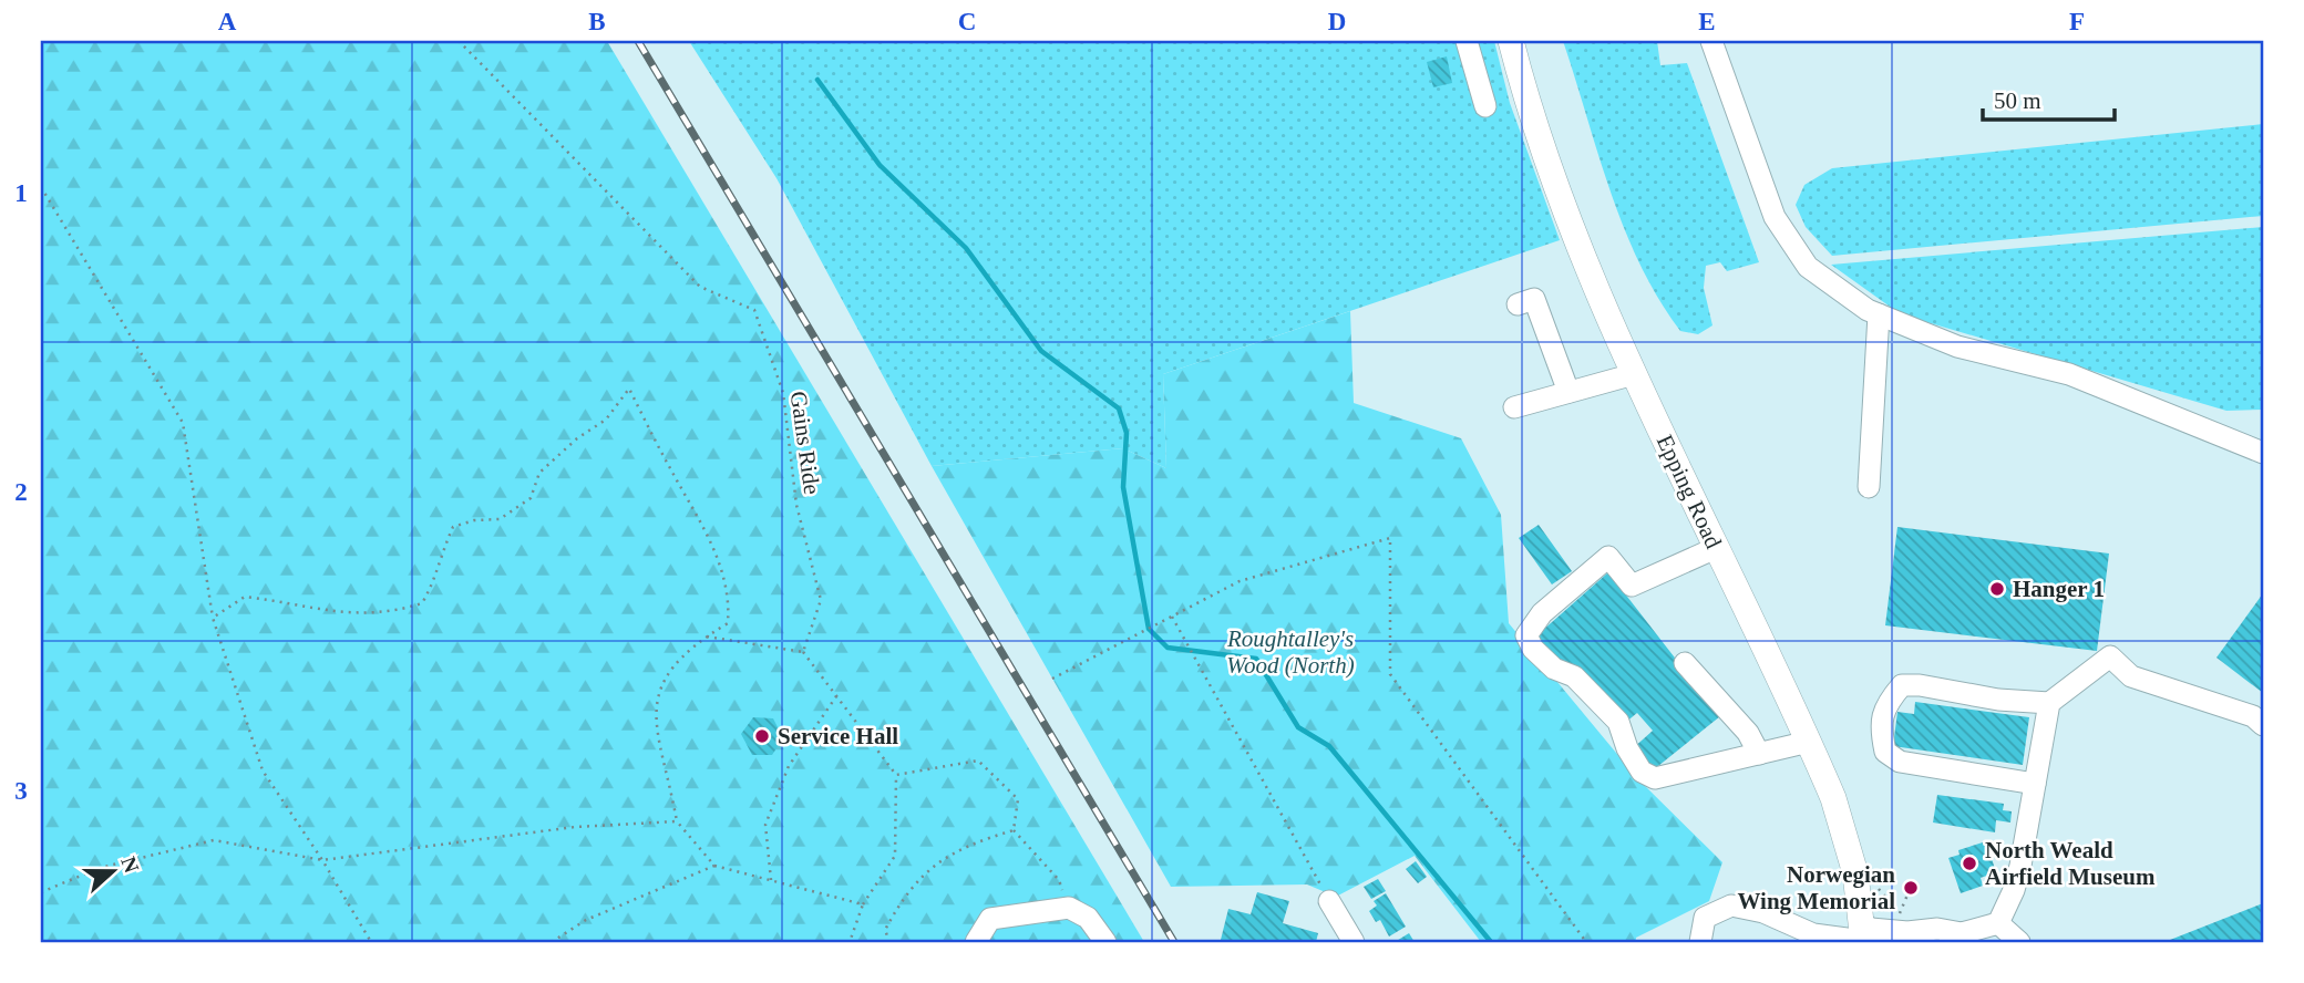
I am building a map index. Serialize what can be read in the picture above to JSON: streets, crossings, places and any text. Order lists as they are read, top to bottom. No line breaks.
{"streets":{"main road":["Epping Road"],"path":["Gains Ride"]},"parks":["Roughtalley's Wood (North)"],"places":["Hanger 1","Service Hall","North Weald Airfield Museum","Norwegian Wing Memorial"],"scale_bar":"50 m","north":"right","grid":{"columns":["A","B","C","D","E","F"],"rows":["1","2","3"]}}
